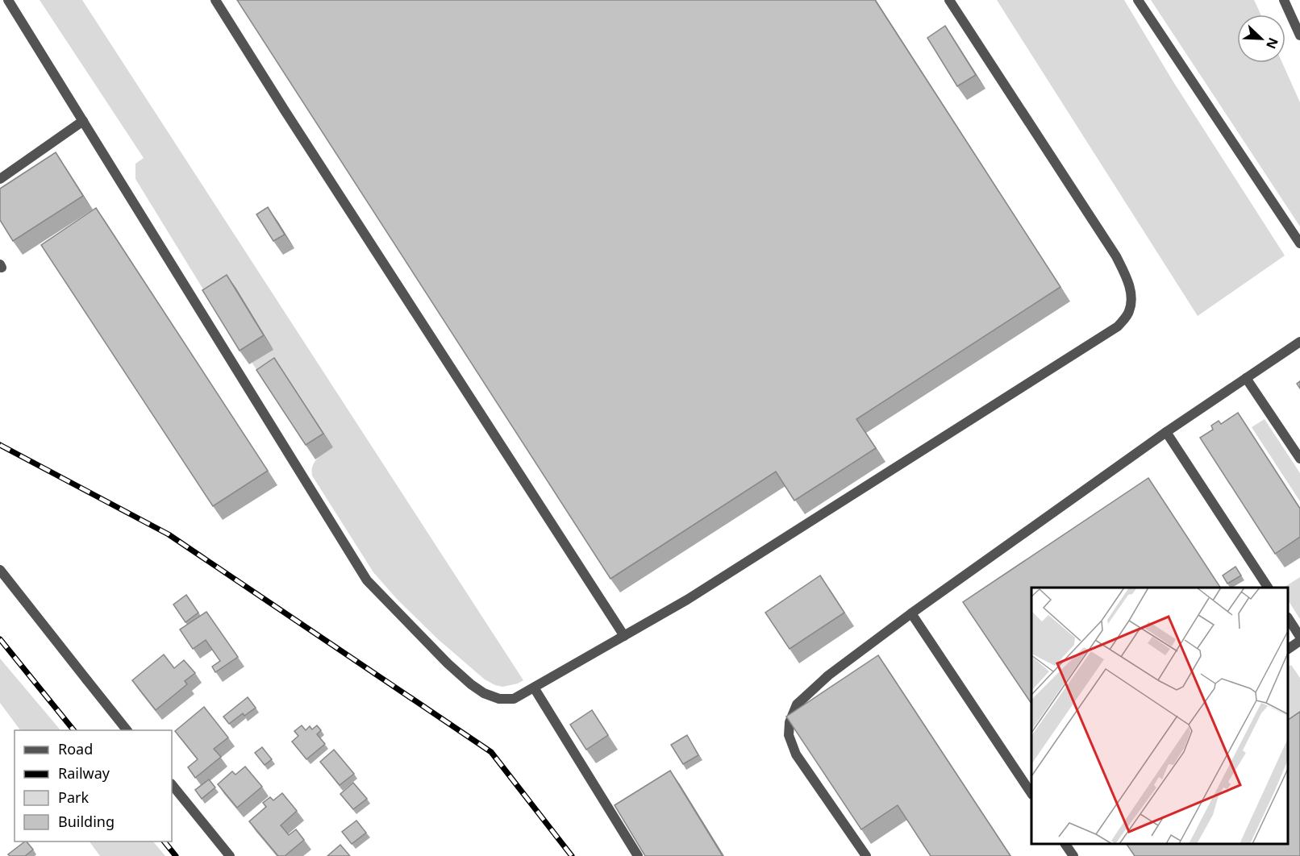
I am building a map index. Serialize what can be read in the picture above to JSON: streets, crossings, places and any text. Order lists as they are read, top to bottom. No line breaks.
{"legend":["Road","Railway","Park","Building"],"north":"bottom right"}
